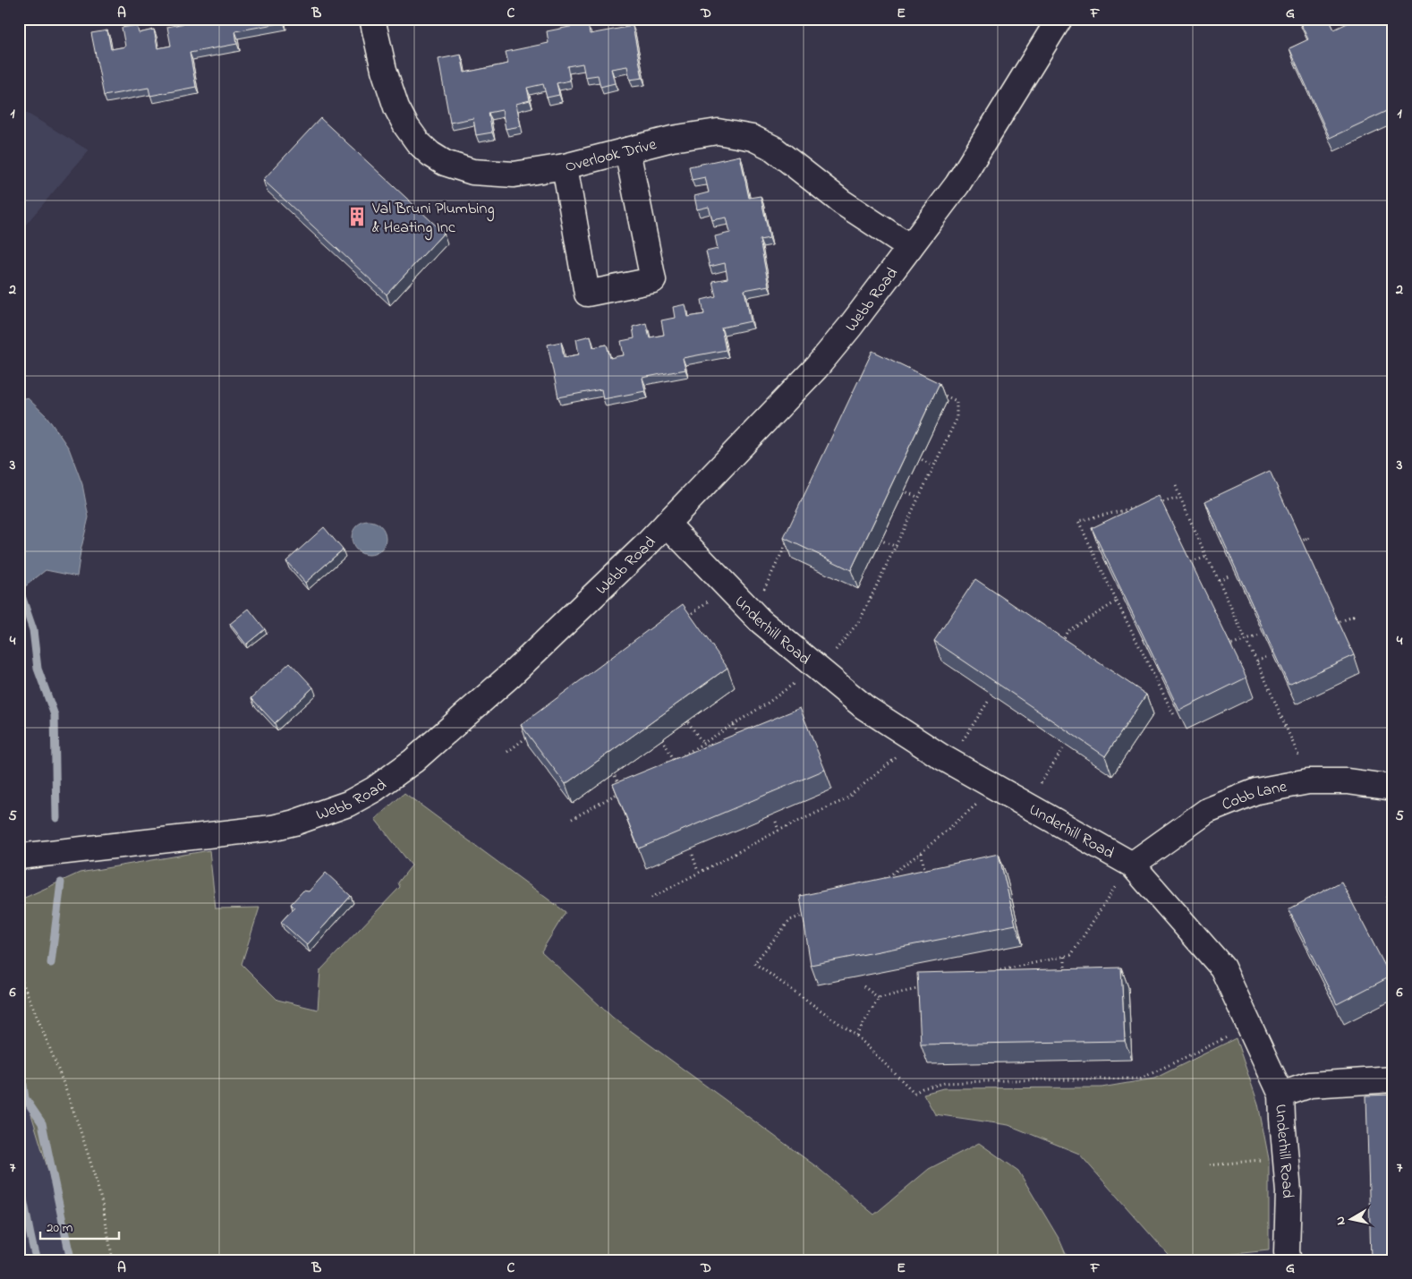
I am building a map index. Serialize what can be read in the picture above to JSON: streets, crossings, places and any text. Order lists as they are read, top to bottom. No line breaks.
{"streets":{"street":["Overlook Drive","Webb Road","Underhill Road","Cobb Lane"]},"crossings":[["Overlook Drive","Webb Road"],["Webb Road","Underhill Road"],["Underhill Road","Cobb Lane"]],"places":{"building":["Val Bruni Plumbing & Heating Inc"]},"scale_bar":"20 m","north":"left","grid":{"columns":["A","B","C","D","E","F","G"],"rows":["1","2","3","4","5","6","7"]}}
